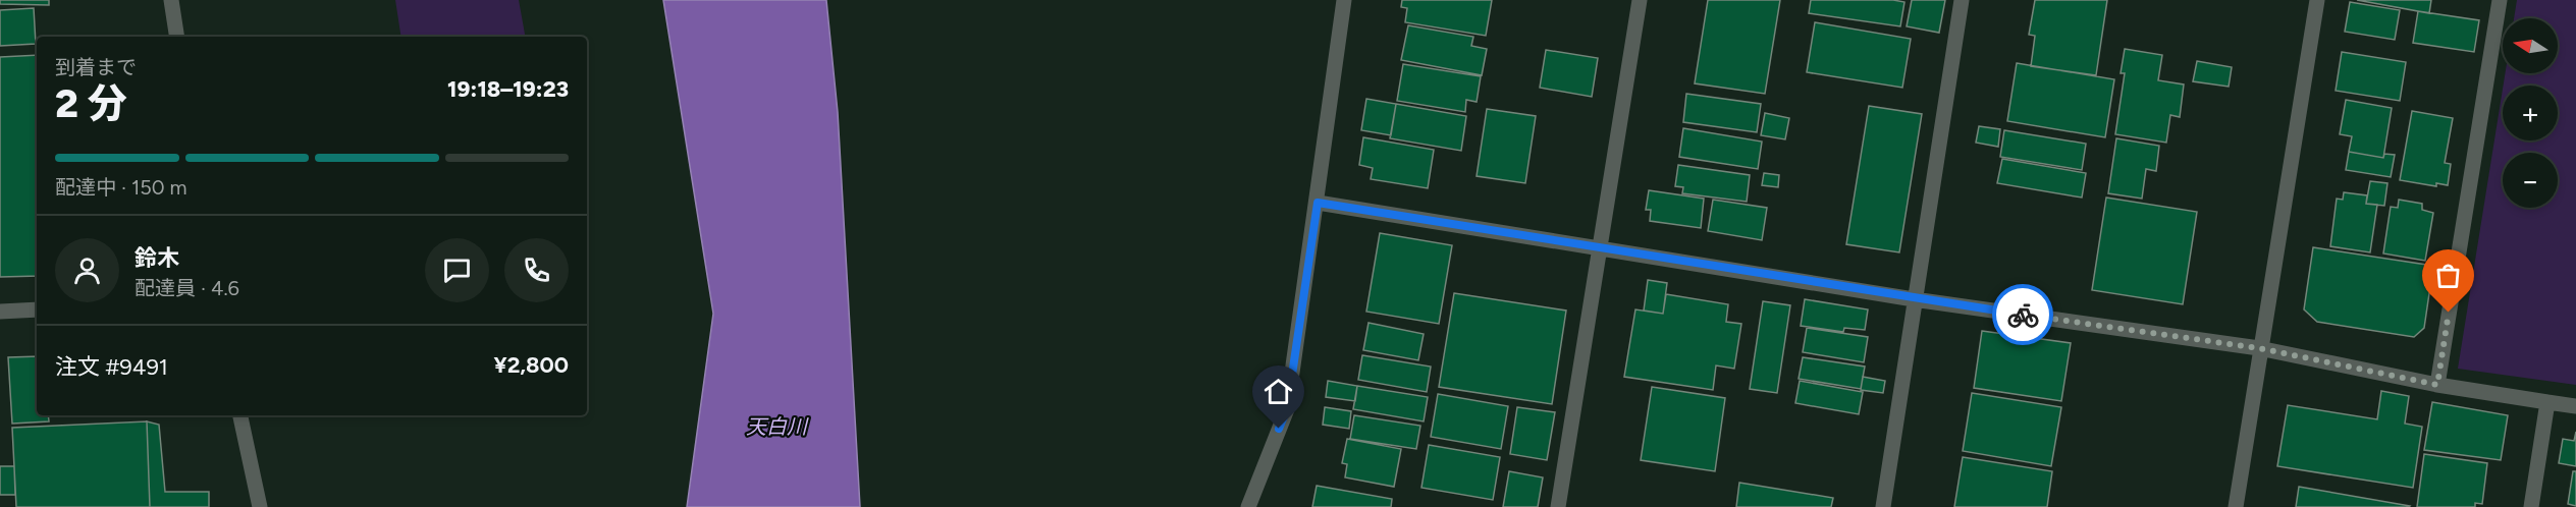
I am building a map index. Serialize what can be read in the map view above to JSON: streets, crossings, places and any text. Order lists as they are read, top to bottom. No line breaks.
{"water":["天白川"],"north":"left","page":{"map_buttons":["+","−"],"heading":["2 分","到着まで","19:18–19:23"],"panel":["鈴木","配達員 · 4.6","注文 #9491","¥2,800"],"bar":"配達中 · 150 m"}}
